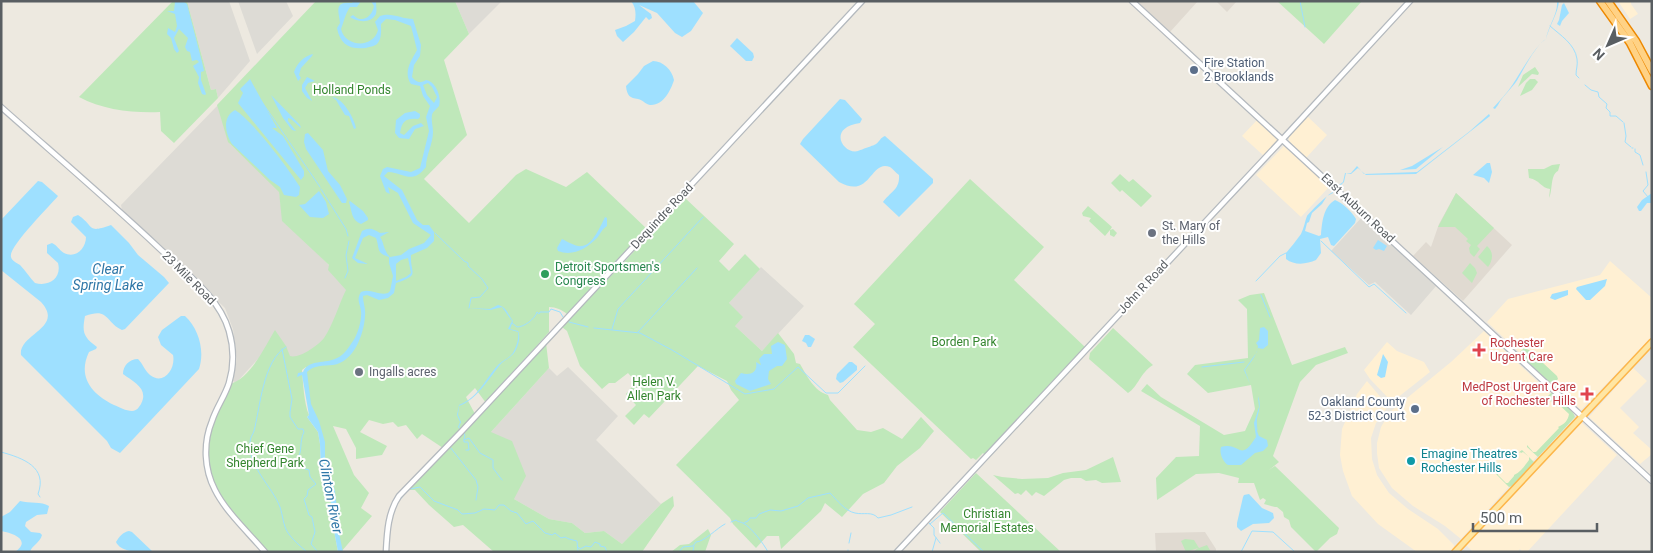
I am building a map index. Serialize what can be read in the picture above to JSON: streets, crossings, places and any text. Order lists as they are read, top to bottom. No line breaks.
{"streets":{"main road":["East Auburn Road","Dequindre Road","23 Mile Road","John R Road"]},"crossings":[["East Auburn Road","John R Road"]],"water":["Clear Spring Lake","Clinton River"],"parks":["Holland Ponds","Borden Park","Helen V. Allen Park","Chief Gene Shepherd Park","Christian Memorial Estates"],"places":{"other":["Fire Station 2 Brooklands","St. Mary of the Hills","Detroit Sportsmen's Congress","Ingalls acres","Oakland County 52-3 District Court","Emagine Theatres Rochester Hills"],"health":["Rochester Urgent Care","MedPost Urgent Care of Rochester Hills"]},"scale_bar":"500 m","north":"bottom left"}
